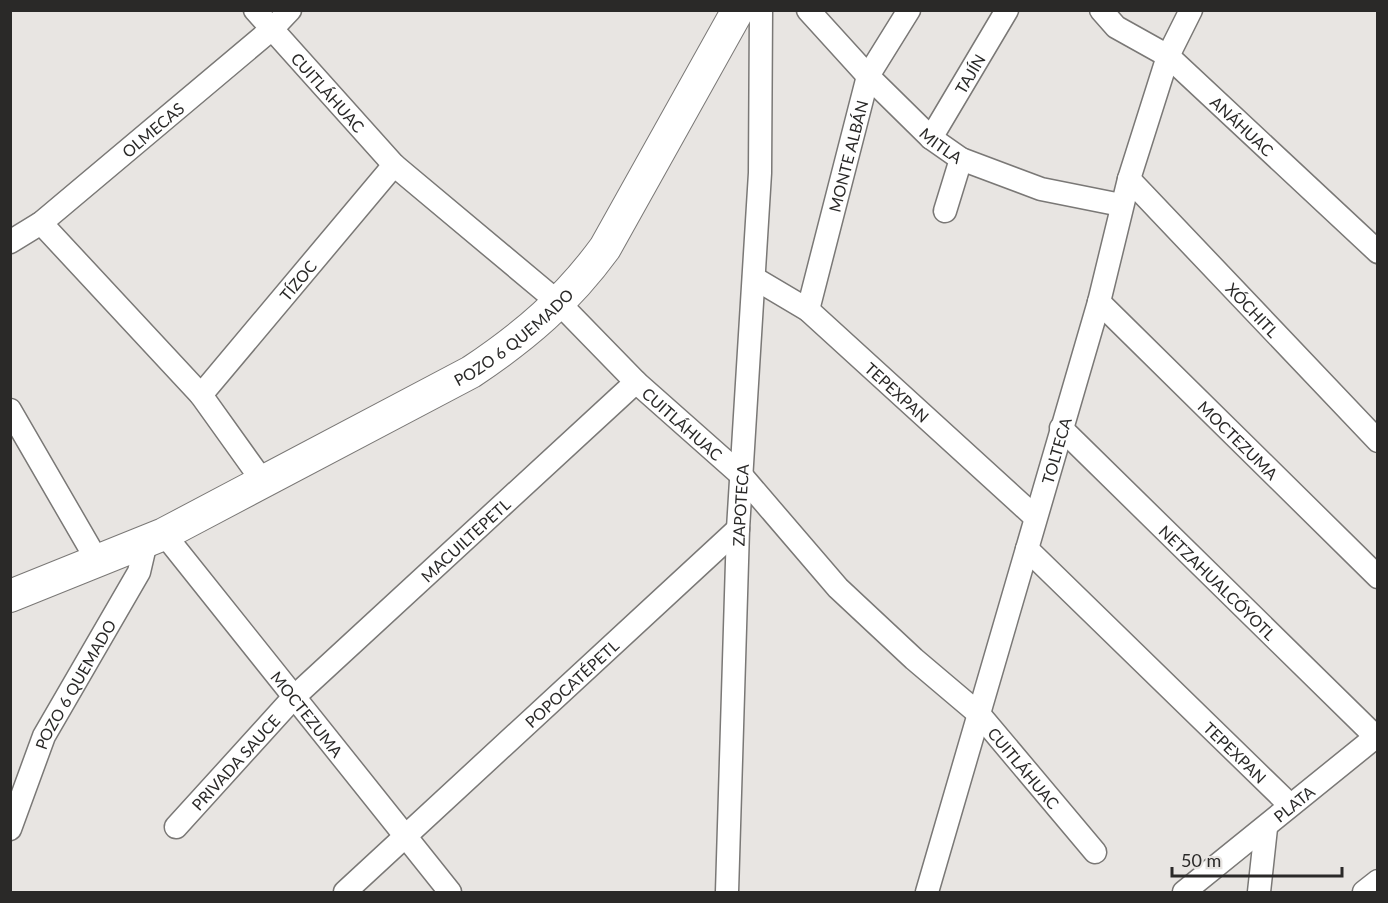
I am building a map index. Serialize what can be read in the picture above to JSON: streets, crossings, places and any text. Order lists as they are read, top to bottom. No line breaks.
{"streets":{"main road":["POZO 6 QUEMADO"],"street":["TAJÍN","CUITLÁHUAC","ANÁHUAC","OLMECAS","MITLA","MONTE ALBÁN","TÍZOC","XÓCHITL","TEPEXPAN","MOCTEZUMA","TOLTECA","ZAPOTECA","MACUILTEPETL","NETZAHUALCÓYOTL","POPOCATÉPETL","PRIVADA SAUCE","PLATA"]},"crossings":[["TAJÍN","MITLA"],["CUITLÁHUAC","OLMECAS"],["CUITLÁHUAC","TÍZOC"],["CUITLÁHUAC","POZO 6 QUEMADO"],["CUITLÁHUAC","TOLTECA"],["CUITLÁHUAC","ZAPOTECA"],["CUITLÁHUAC","MACUILTEPETL"],["ANÁHUAC","TOLTECA"],["MITLA","MONTE ALBÁN"],["MITLA","TOLTECA"],["MONTE ALBÁN","TEPEXPAN"],["XÓCHITL","TOLTECA"],["POZO 6 QUEMADO","MOCTEZUMA"],["TEPEXPAN","TOLTECA"],["TEPEXPAN","ZAPOTECA"],["TEPEXPAN","PLATA"],["MOCTEZUMA","TOLTECA"],["MOCTEZUMA","MACUILTEPETL"],["MOCTEZUMA","POPOCATÉPETL"],["MOCTEZUMA","PRIVADA SAUCE"],["TOLTECA","NETZAHUALCÓYOTL"],["ZAPOTECA","POPOCATÉPETL"],["MACUILTEPETL","PRIVADA SAUCE"],["NETZAHUALCÓYOTL","PLATA"]],"scale_bar":"50 m"}
